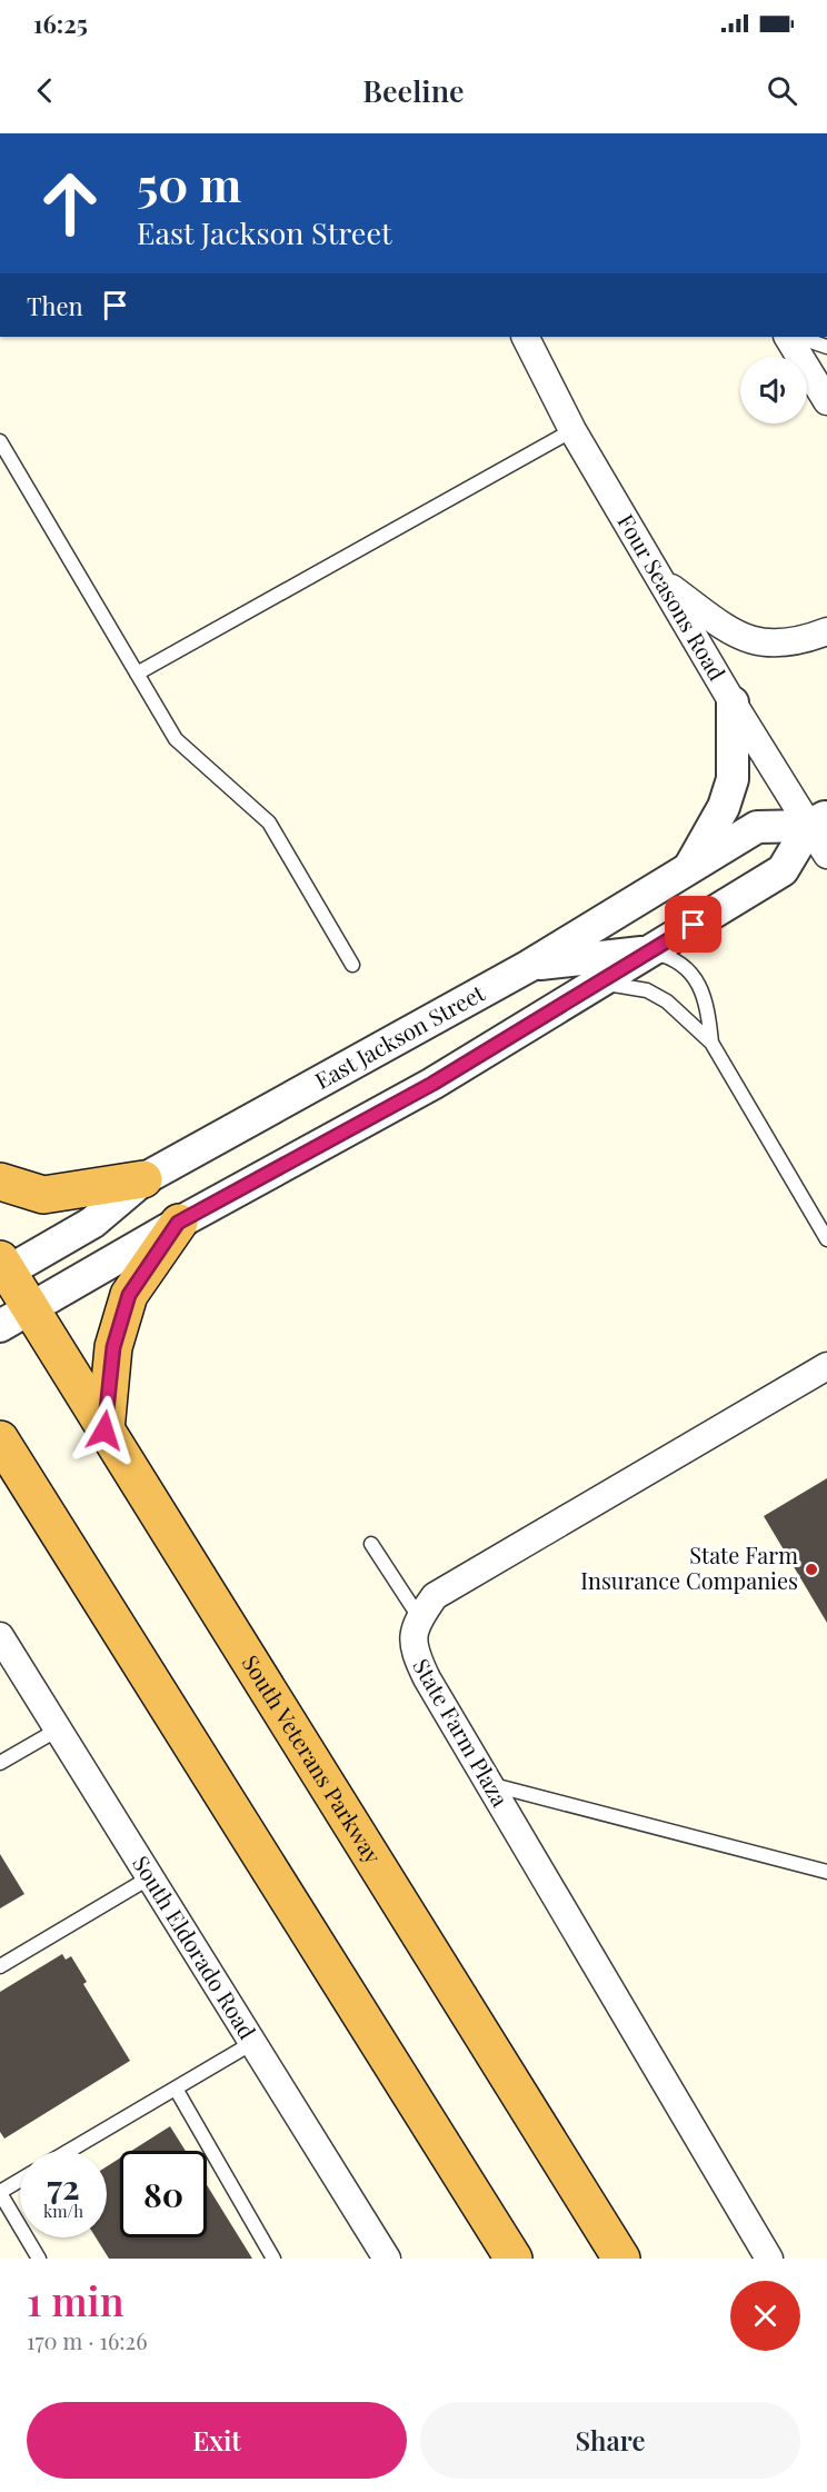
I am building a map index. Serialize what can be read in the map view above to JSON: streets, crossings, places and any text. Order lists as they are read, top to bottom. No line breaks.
{"streets":{"highway":["South Veterans Parkway"],"street":["Four Seasons Road","East Jackson Street","State Farm Plaza","South Eldorado Road"]},"crossings":[["Four Seasons Road","East Jackson Street"],["East Jackson Street","South Veterans Parkway"]],"places":["State Farm Insurance Companies"],"page":{"status":"16:25","header":"Beeline","turn":["50 m","East Jackson Street"],"then":"Then","speed":"72 km/h","limit":"80","heading":["1 min","170 m · 16:26"],"buttons":["Exit","Share"]}}
